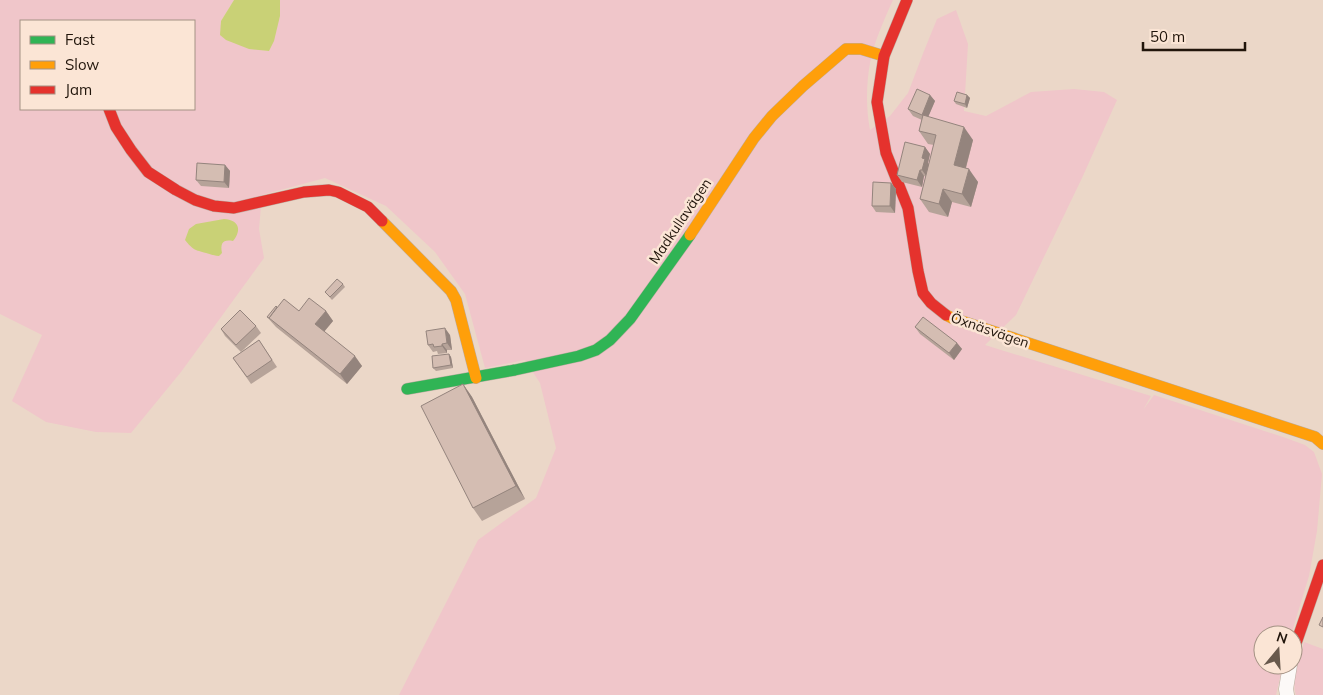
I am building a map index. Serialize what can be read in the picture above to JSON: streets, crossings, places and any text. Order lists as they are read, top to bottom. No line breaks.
{"streets":{"street":["Madkullavägen","Öxnäsvägen"]},"crossings":[["Madkullavägen","Öxnäsvägen"]],"legend":["Fast","Slow","Jam"],"scale_bar":"50 m","north":"top"}
